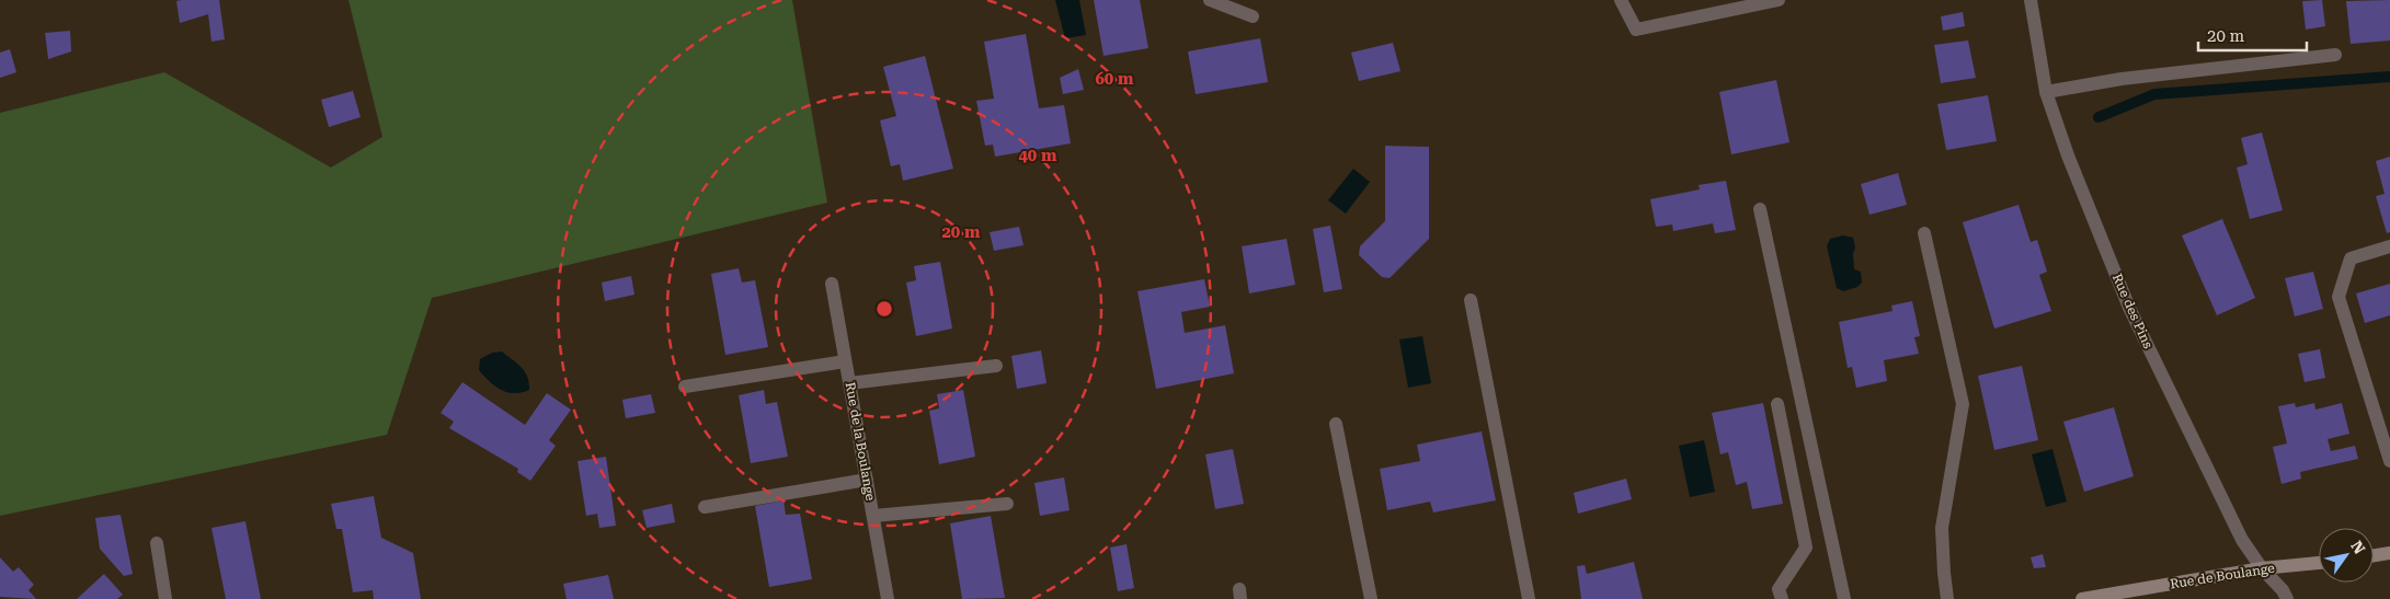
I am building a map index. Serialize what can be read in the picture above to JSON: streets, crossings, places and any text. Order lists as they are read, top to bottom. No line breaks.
{"streets":{"main road":["Rue de Boulange"],"street":["Rue des Pins","Rue de la Boulange"]},"crossings":[["Rue des Pins","Rue de Boulange"]],"scale_bar":"20 m","north":"top right","rings":["60 m","40 m","20 m"]}
